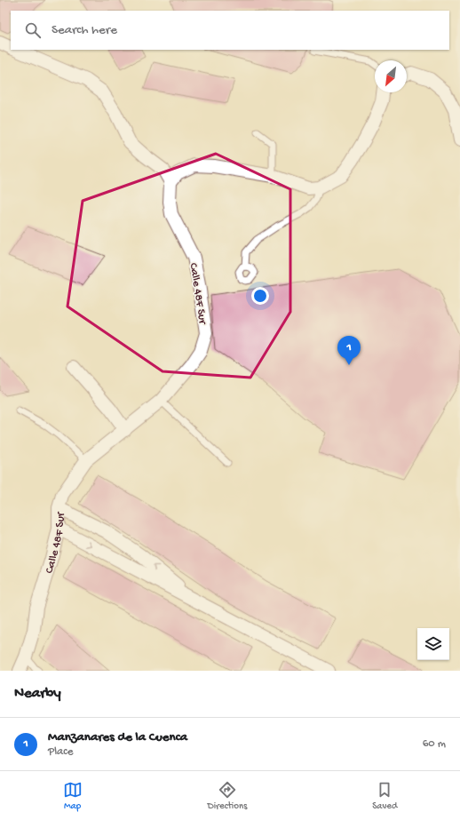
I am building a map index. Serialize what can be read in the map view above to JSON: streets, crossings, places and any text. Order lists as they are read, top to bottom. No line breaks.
{"streets":{"street":["Calle 48F Sur"]},"north":"bottom left","page":{"search":"Search here","pins":"1","heading":"Nearby","list":[{"mark":"1","name":"Manzanares de la Cuenca","note":"Place","value":"60 m"}],"nav":["Map","Directions","Saved"]}}
